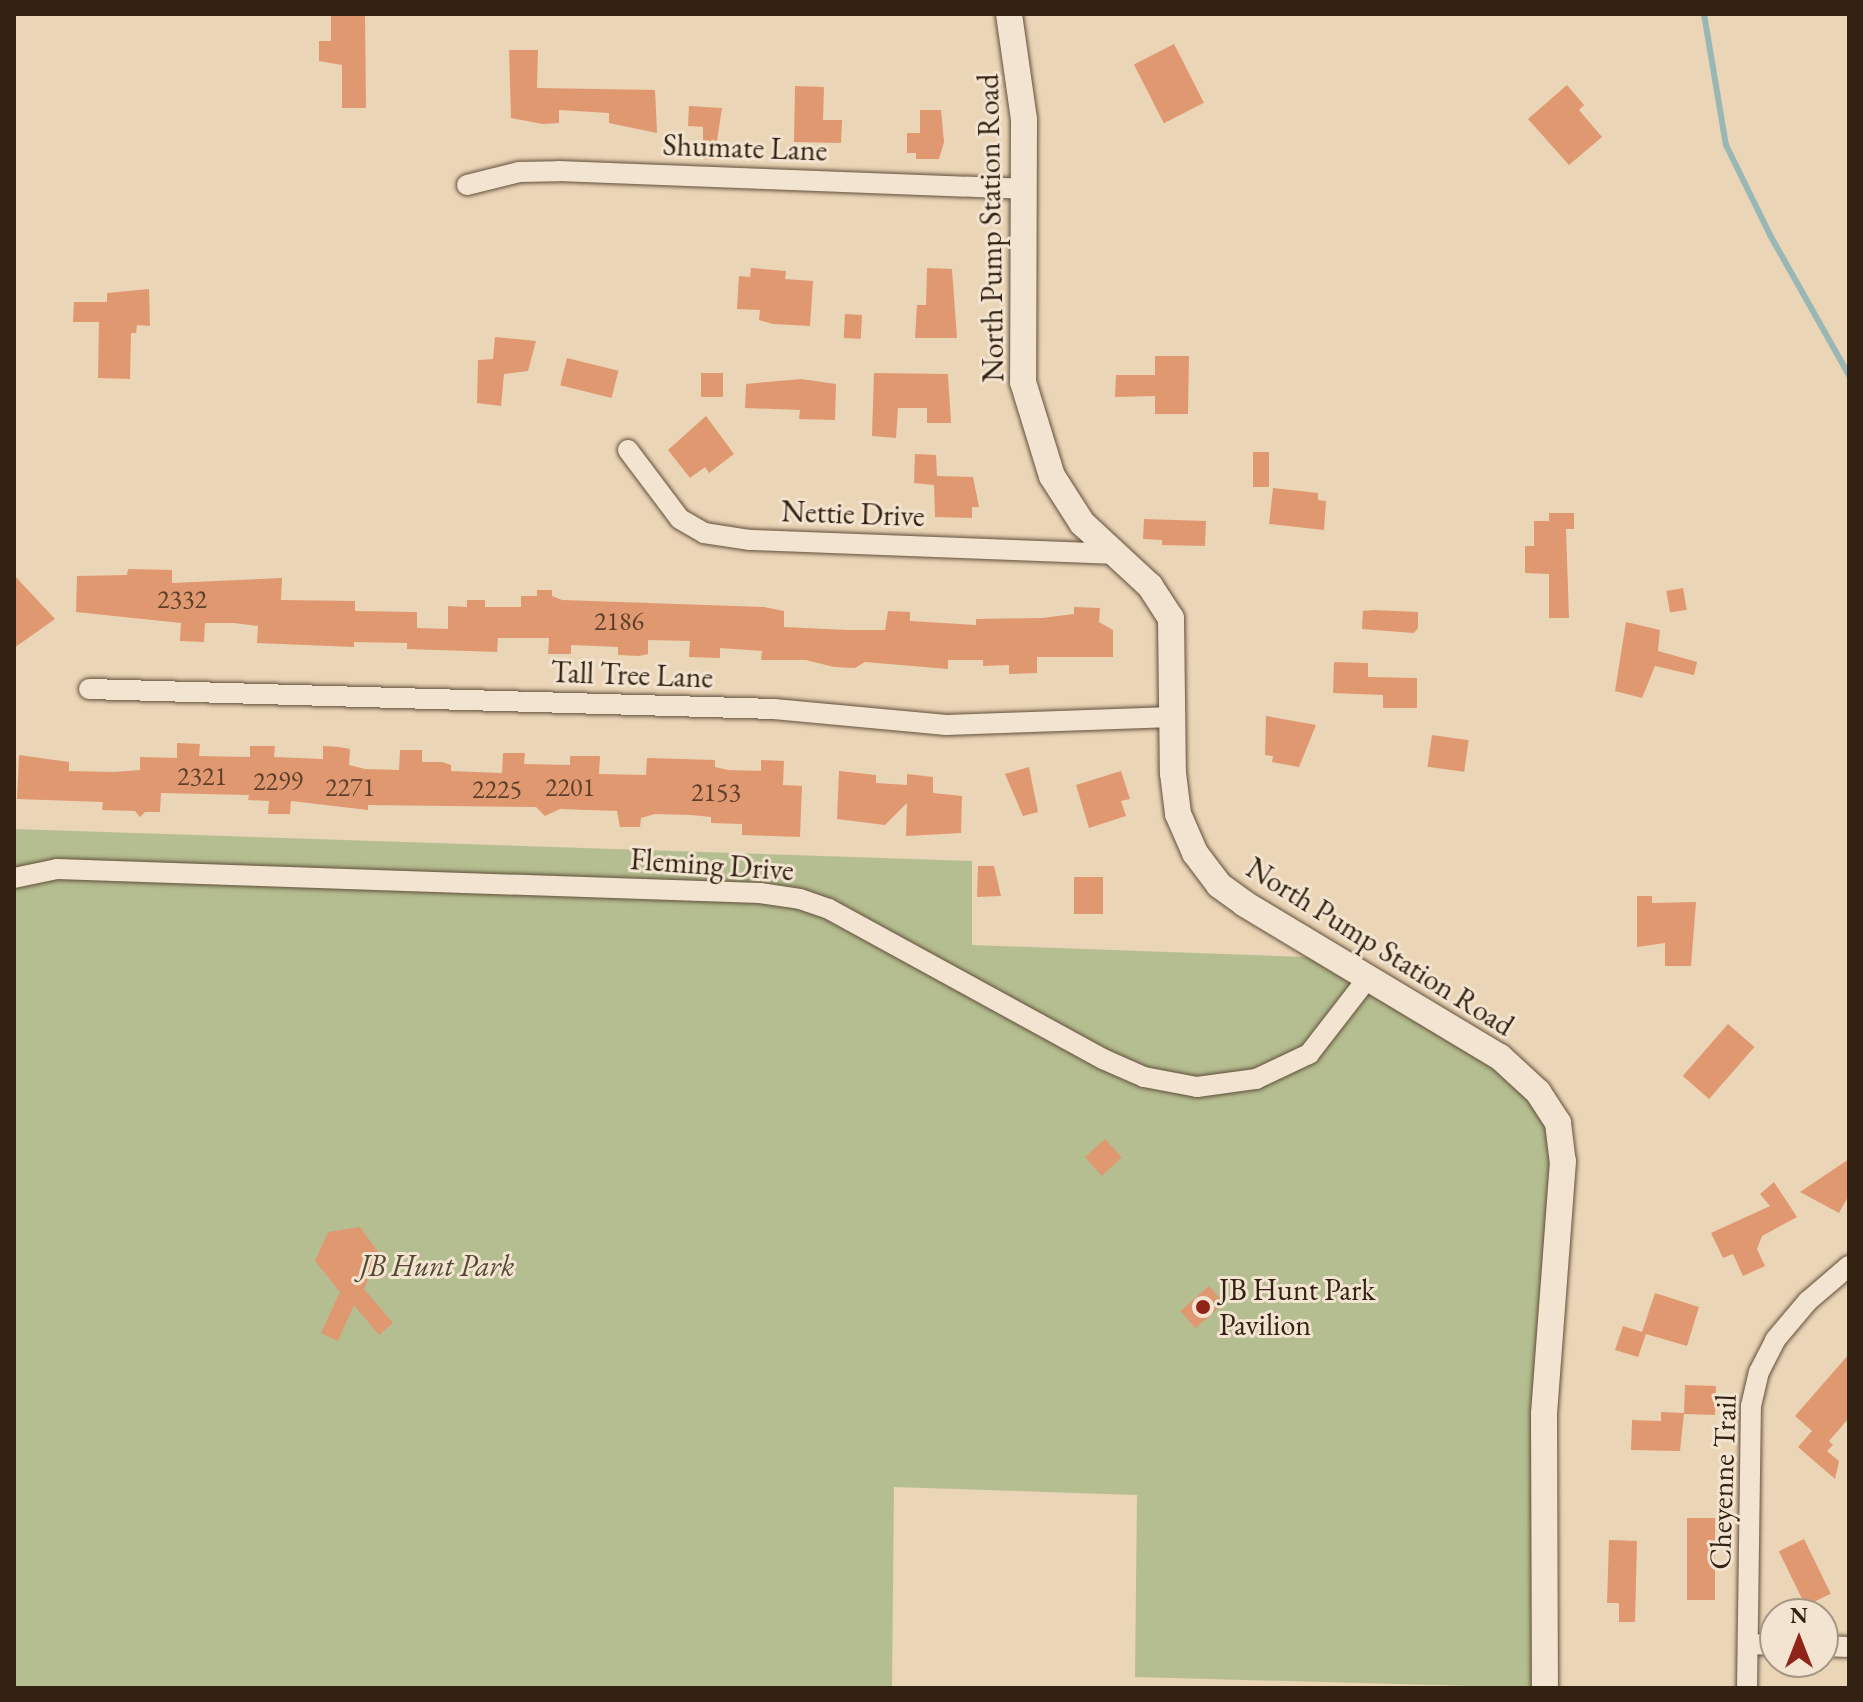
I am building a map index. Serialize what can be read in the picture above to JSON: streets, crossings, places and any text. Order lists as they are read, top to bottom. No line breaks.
{"streets":{"street":["Shumate Lane","North Pump Station Road","Nettie Drive","Tall Tree Lane","Fleming Drive","Cheyenne Trail"]},"crossings":[["Shumate Lane","North Pump Station Road"],["North Pump Station Road","Nettie Drive"],["North Pump Station Road","Tall Tree Lane"],["North Pump Station Road","Fleming Drive"]],"parks":["JB Hunt Park"],"places":["JB Hunt Park Pavilion"],"house_numbers":["2332","2186","2321","2299","2271","2201","2225","2153"],"north":"top"}
